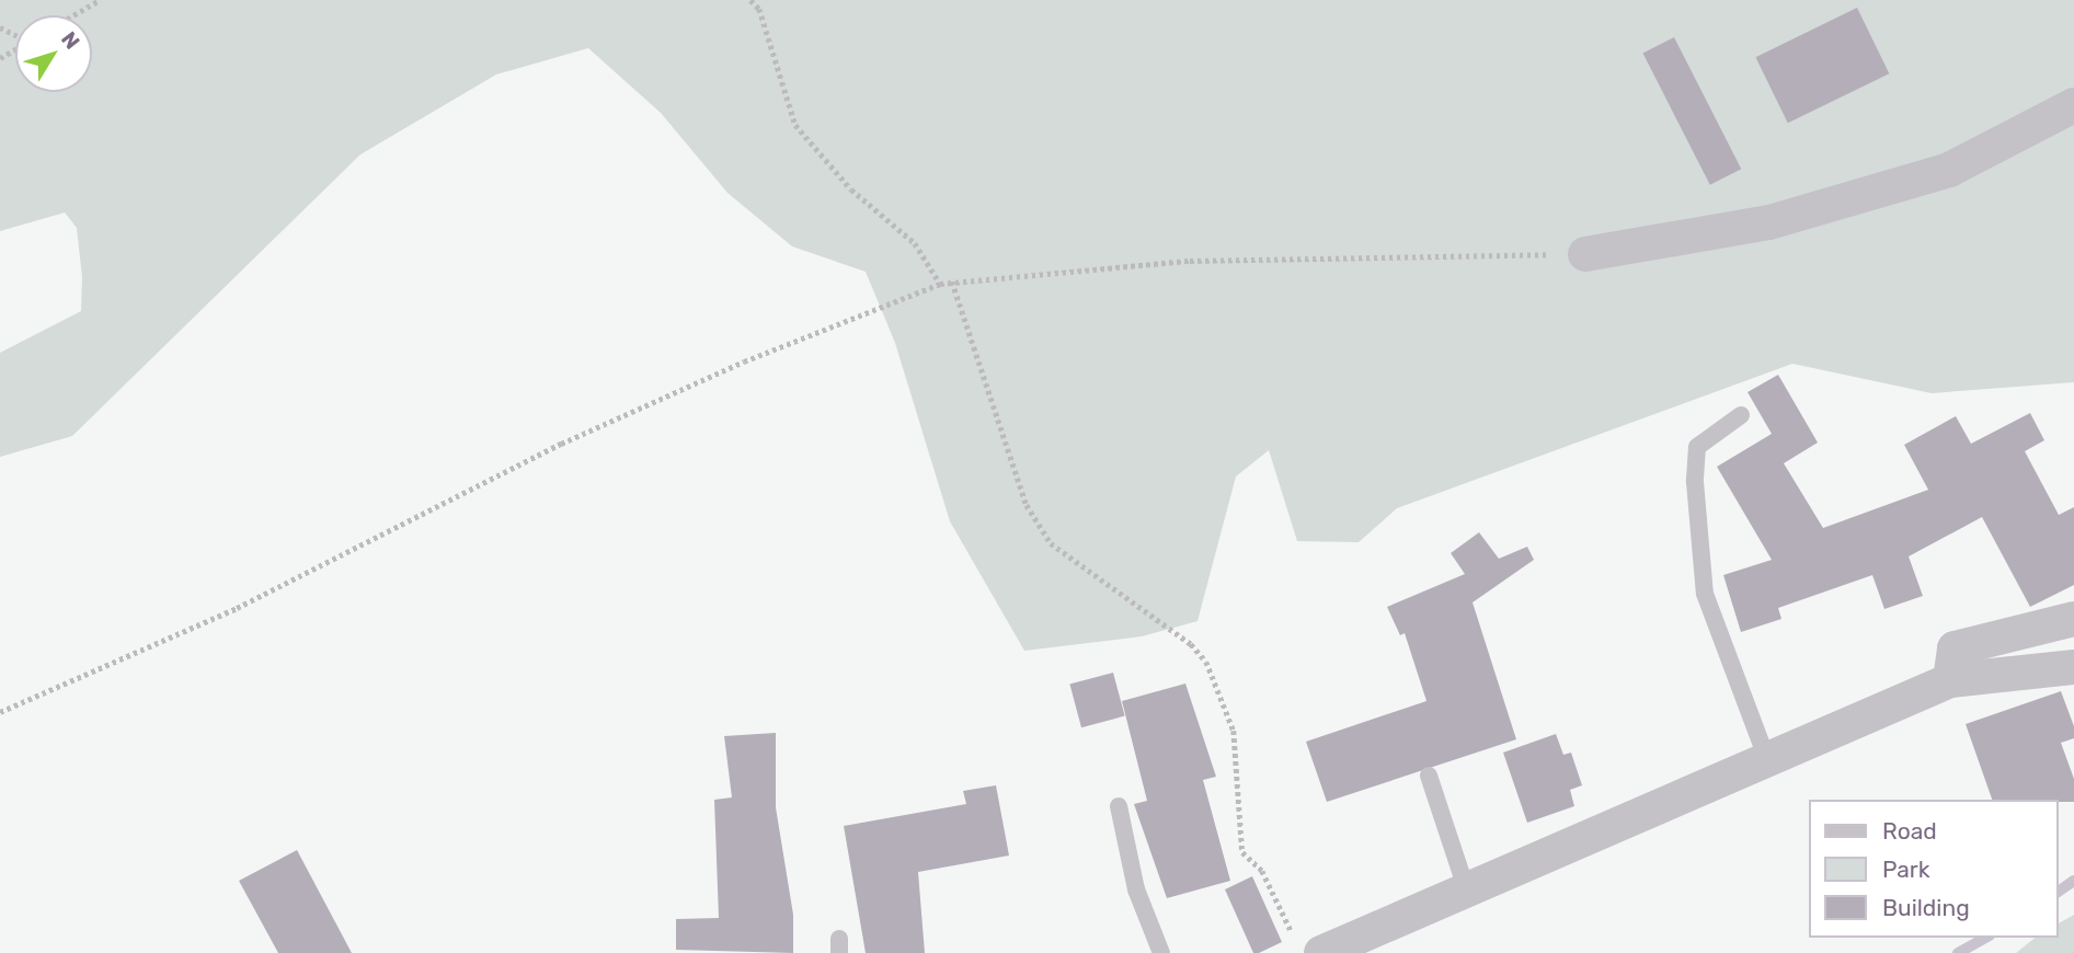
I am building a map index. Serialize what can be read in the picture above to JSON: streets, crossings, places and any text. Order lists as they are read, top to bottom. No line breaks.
{"legend":["Road","Park","Building"],"north":"top right"}
